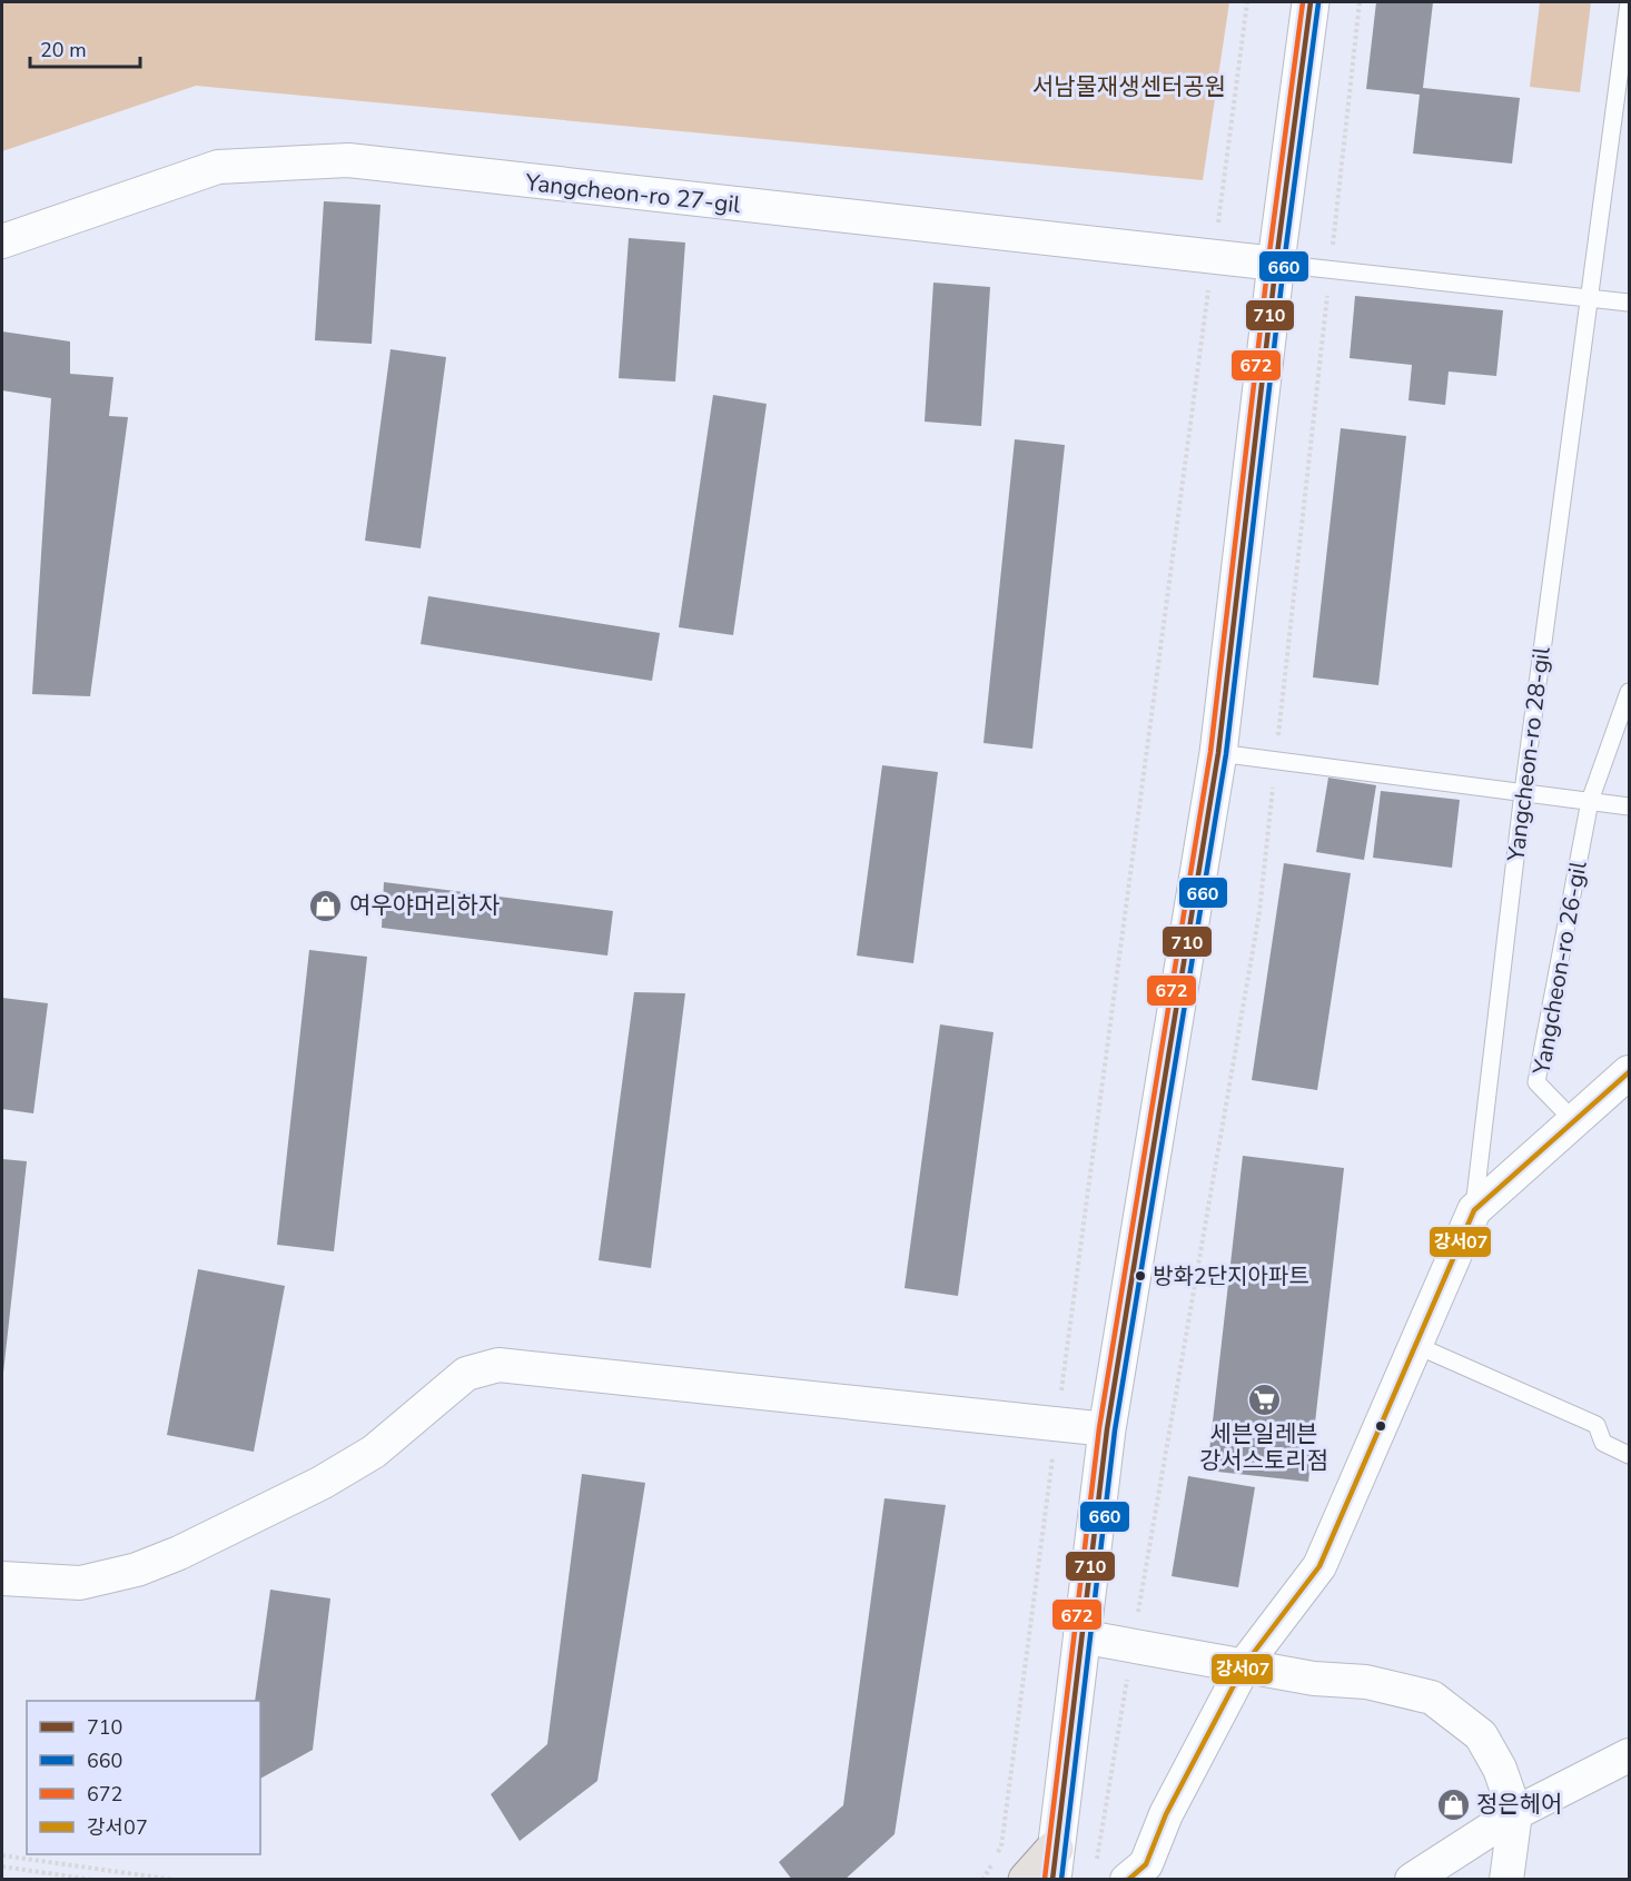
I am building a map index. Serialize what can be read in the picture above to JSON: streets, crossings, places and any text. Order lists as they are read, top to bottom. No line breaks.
{"streets":{"street":["Yangcheon-ro 27-gil"],"lane":["Yangcheon-ro 28-gil","Yangcheon-ro 26-gil"]},"parks":["서남물재생센터공원"],"places":{"shop":["여우야머리하자","정은헤어"],"other":["방화2단지아파트"],"supermarket":["세븐일레븐 강서스토리점"]},"lines":["transit line 710","transit line 672","transit line 660","transit line 강서07"],"legend":["710","660","672","강서07"],"scale_bar":"20 m"}
